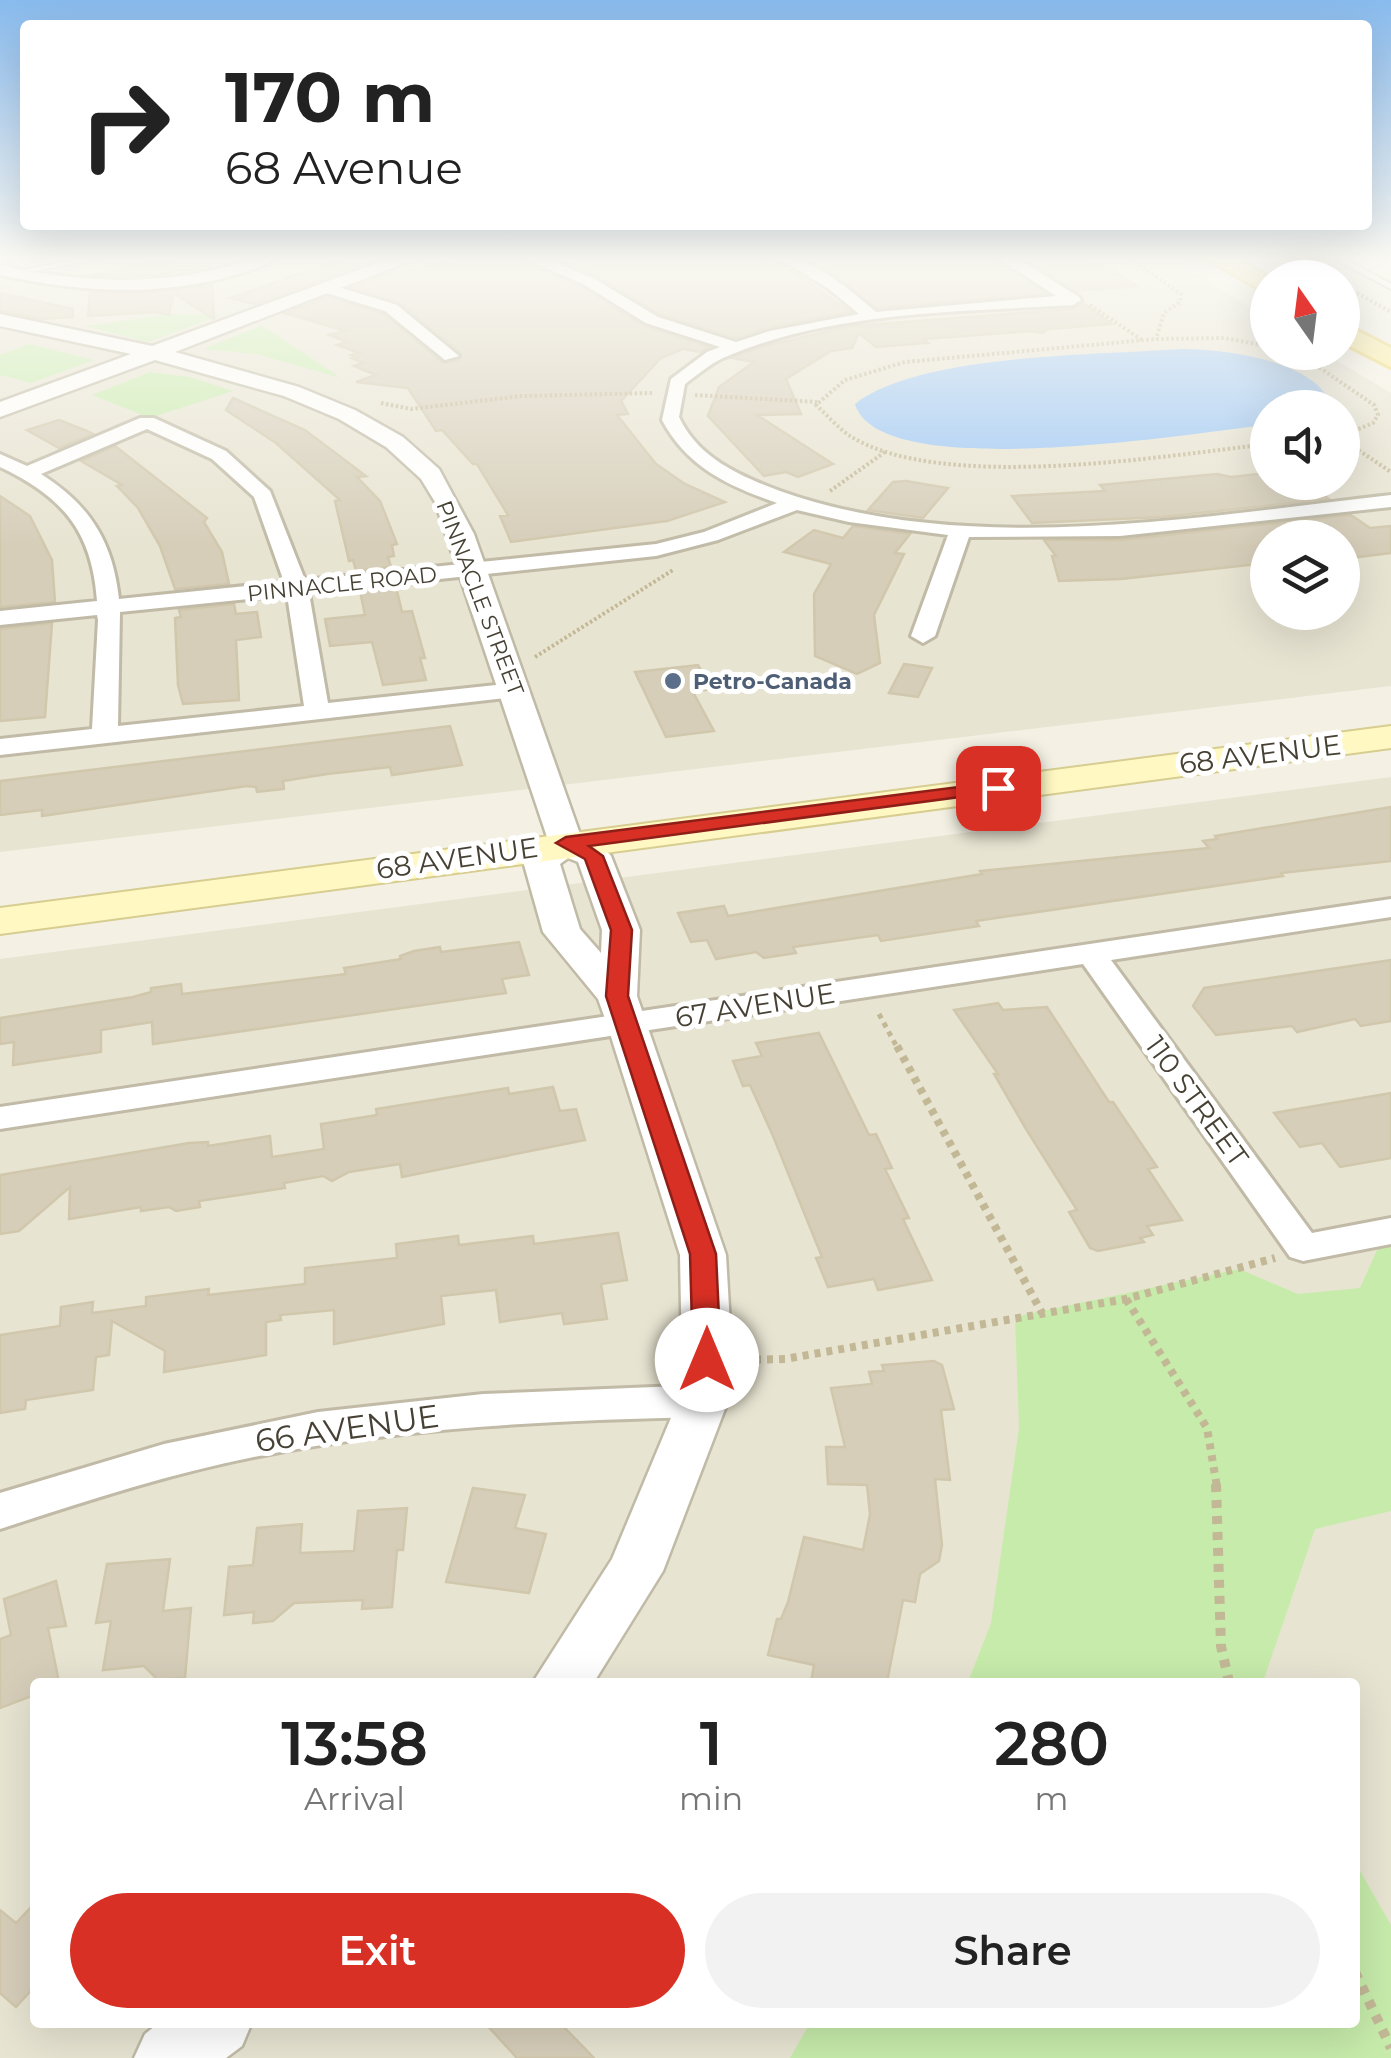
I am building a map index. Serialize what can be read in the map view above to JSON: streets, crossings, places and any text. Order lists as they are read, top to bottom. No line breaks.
{"streets":{"main road":["68 AVENUE"],"street":["PINNACLE ROAD","PINNACLE STREET","67 AVENUE","110 STREET","66 AVENUE"]},"crossings":[["PINNACLE ROAD","PINNACLE STREET"],["PINNACLE STREET","68 AVENUE"],["67 AVENUE","110 STREET"]],"places":["Petro-Canada"],"north":"top","page":{"turn":["170 m","68 Avenue"],"eta":["13:58","Arrival","1","min","280","m"],"buttons":["Exit","Share"]}}
